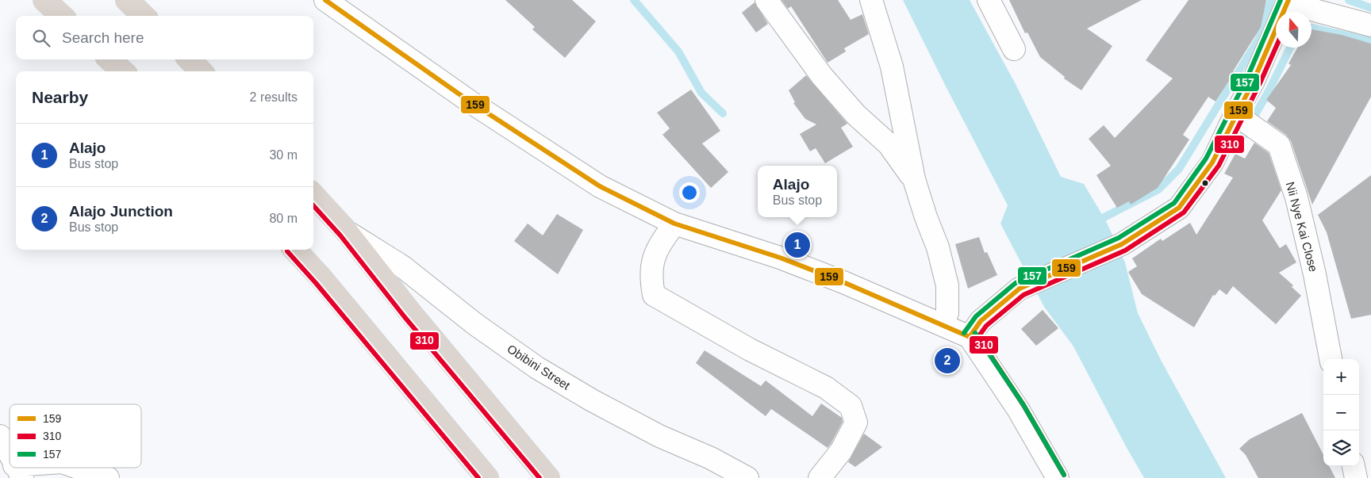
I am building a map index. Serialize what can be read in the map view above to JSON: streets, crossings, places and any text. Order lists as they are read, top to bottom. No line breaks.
{"streets":{"street":["Nii Nye Kai Close","Obibini Street"]},"lines":["transit line 159","transit line 157","transit line 310"],"legend":["159","310","157"],"north":"top","page":{"search":"Search here","heading":["Nearby","2 results"],"list":[{"mark":"1","name":"Alajo","note":"Bus stop","value":"30 m"},{"mark":"2","name":"Alajo Junction","note":"Bus stop","value":"80 m"}],"popup":["Alajo","Bus stop"],"pins":["1","2"],"map_buttons":["+","−"]}}
